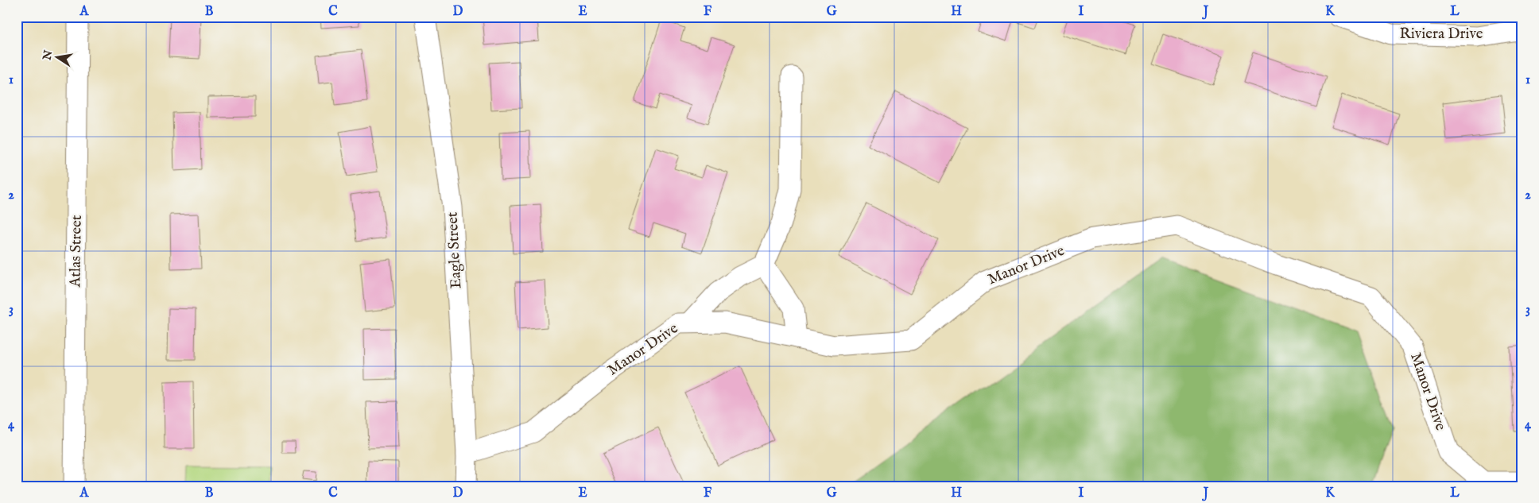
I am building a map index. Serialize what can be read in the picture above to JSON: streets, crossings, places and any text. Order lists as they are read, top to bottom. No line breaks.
{"streets":{"street":["Riviera Drive","Eagle Street","Atlas Street","Manor Drive"]},"crossings":[["Eagle Street","Manor Drive"]],"north":"left","grid":{"columns":["A","B","C","D","E","F","G","H","I","J","K","L"],"rows":["1","2","3","4"]}}
